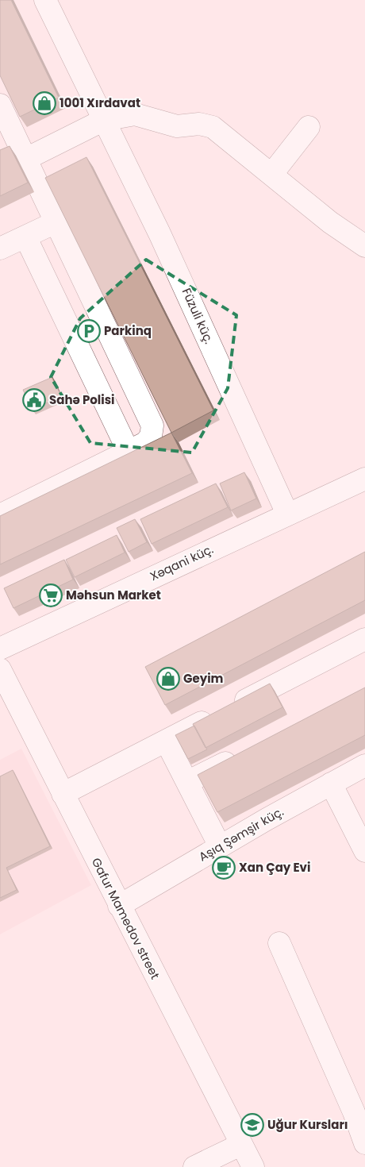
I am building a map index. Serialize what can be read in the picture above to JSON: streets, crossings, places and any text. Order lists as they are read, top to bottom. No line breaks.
{"streets":{"street":["Füzuli küç.","Xəqani küç.","Aşıq Şəmşir küç.","Gafur Mamedov street"]},"crossings":[["Füzuli küç.","Xəqani küç."],["Aşıq Şəmşir küç.","Gafur Mamedov street"]],"places":{"shop":["1001 Xırdavat","Geyim"],"parking":["Parkinq"],"public building":["Sahə Polisi"],"supermarket":["Məhsun Market"],"cafe":["Xan Çay Evi"],"school or university":["Uğur Kursları"]}}
